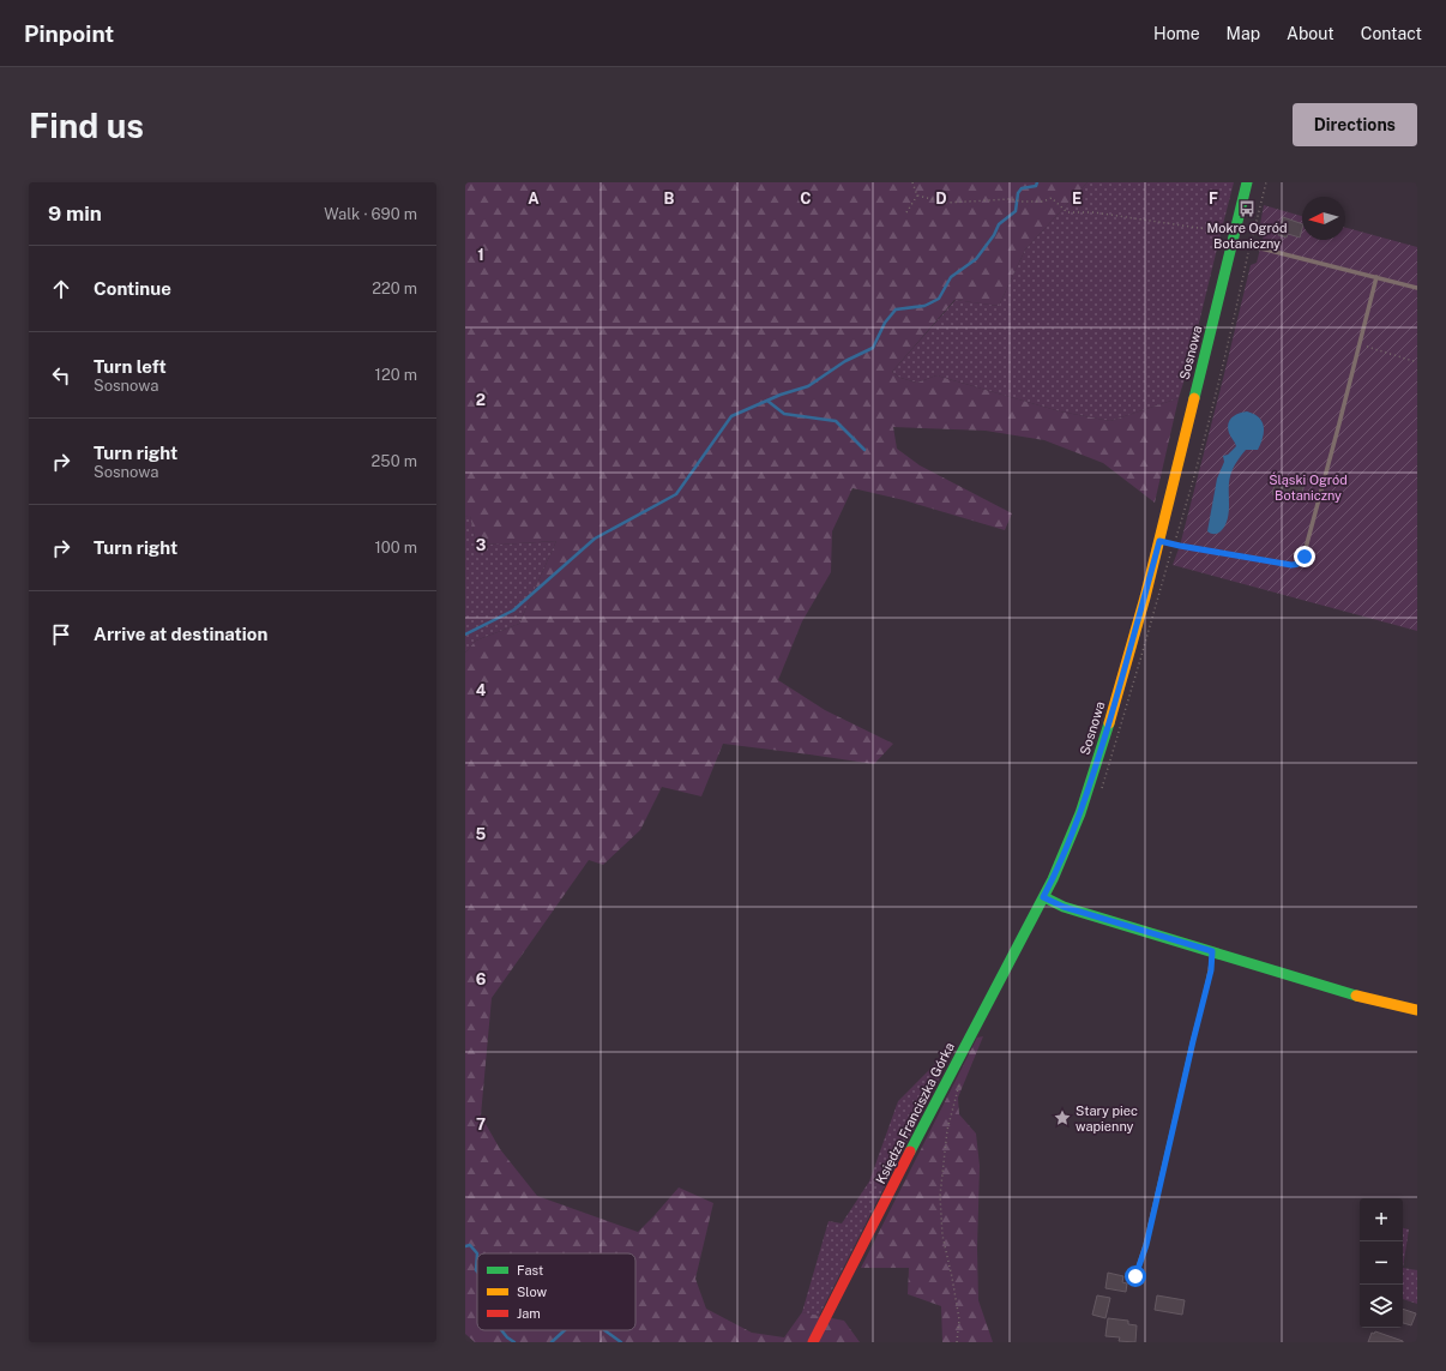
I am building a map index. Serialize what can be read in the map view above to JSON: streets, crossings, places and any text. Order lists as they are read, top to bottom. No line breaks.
{"streets":{"street":["Sosnowa","Księdza Franciszka Górka"]},"crossings":[["Sosnowa","Księdza Franciszka Górka"]],"parks":["Śląski Ogród Botaniczny"],"places":{"bus stop":["Mokre Ogród Botaniczny"],"place":["Stary piec wapienny"]},"legend":["Fast","Slow","Jam"],"north":"left","page":{"header":"Pinpoint","nav":["Home","Map","About","Contact"],"buttons":"Directions","title":"Find us","heading":["9 min","Walk · 690 m"],"list":[["Continue","220 m"],["Turn left","Sosnowa","120 m"],["Turn right","Sosnowa","250 m"],["Turn right","100 m"],"Arrive at destination"],"map_buttons":["+","−"]},"grid":{"columns":["A","B","C","D","E","F"],"rows":["1","2","3","4","5","6","7"]}}
